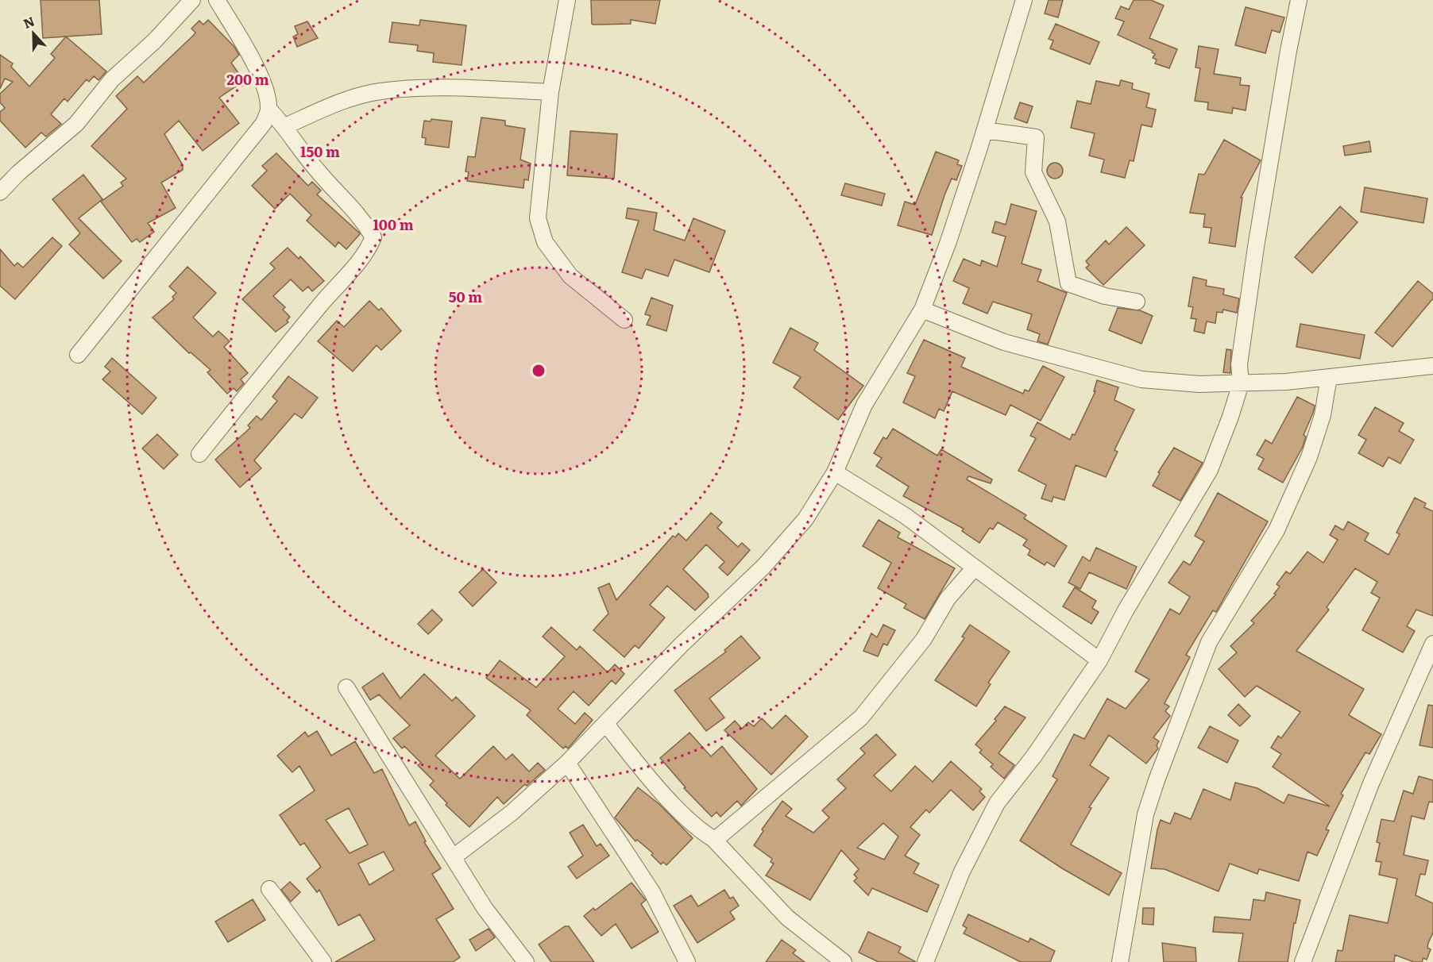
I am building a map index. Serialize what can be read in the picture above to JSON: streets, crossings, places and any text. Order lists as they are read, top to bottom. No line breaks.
{"north":"top","rings":["200 m","150 m","100 m","50 m"]}
